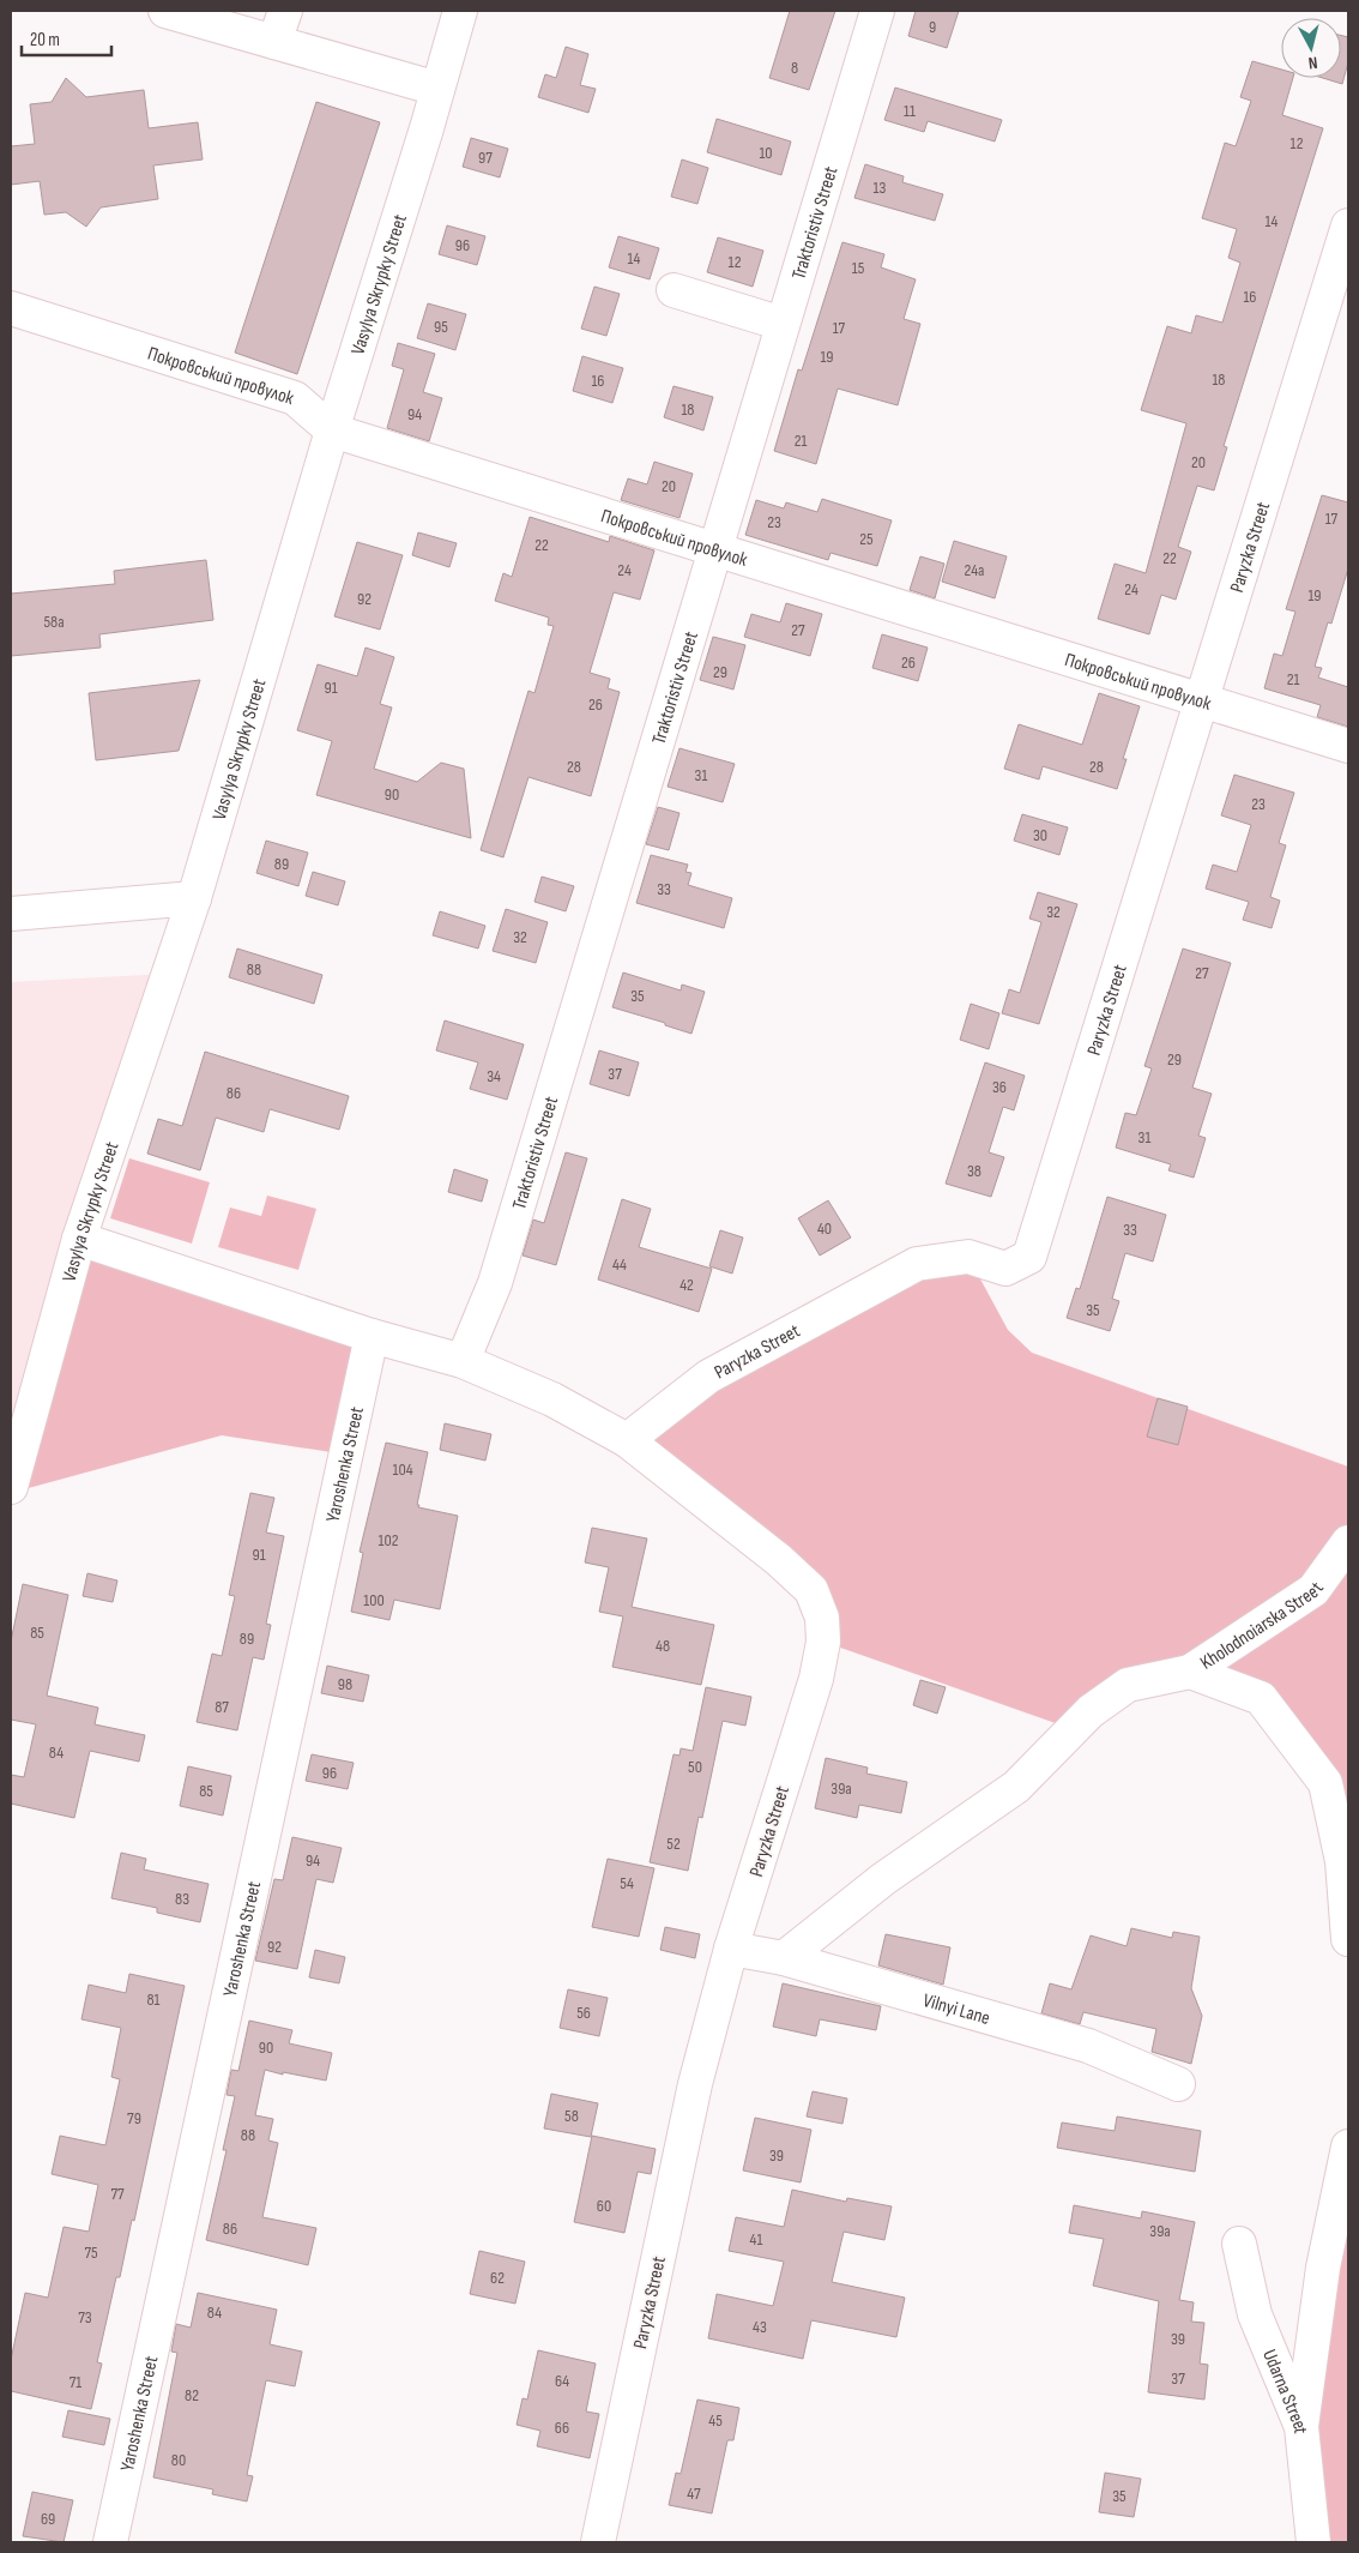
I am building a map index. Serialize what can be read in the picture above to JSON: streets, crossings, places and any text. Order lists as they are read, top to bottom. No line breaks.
{"streets":{"street":["Traktoristiv Street","Vasylya Skrypky Street","Покровський провулок","Paryzka Street","Yaroshenka Street","Kholodnoiarska Street","Vilnyi Lane","Udarna Street"]},"crossings":[["Traktoristiv Street","Покровський провулок"],["Vasylya Skrypky Street","Покровський провулок"],["Покровський провулок","Paryzka Street"],["Paryzka Street","Vilnyi Lane"]],"house_numbers":["9","8","11","12","10","97","13","14","96","14","12","15","16","95","17","19","18","16","18","94","21","20","20","17","23","25","22","22","24","24а","24","19","92","58а","27","26","29","21","91","26","28","28","31","90","23","30","89","33","32","32","88","27","35","29","37","34","36","86","31","38","40","33","44","42","35","104","102","91","100","85","89","48","98","87","84","50","96","39а","85","52","94","54","83","92","81","56","90","58","79","88","39","77","60","86","39а","41","75","62","84","73","43","39","37","64","71","82","45","66","80","47","35","69"],"scale_bar":"20 m","north":"bottom"}
